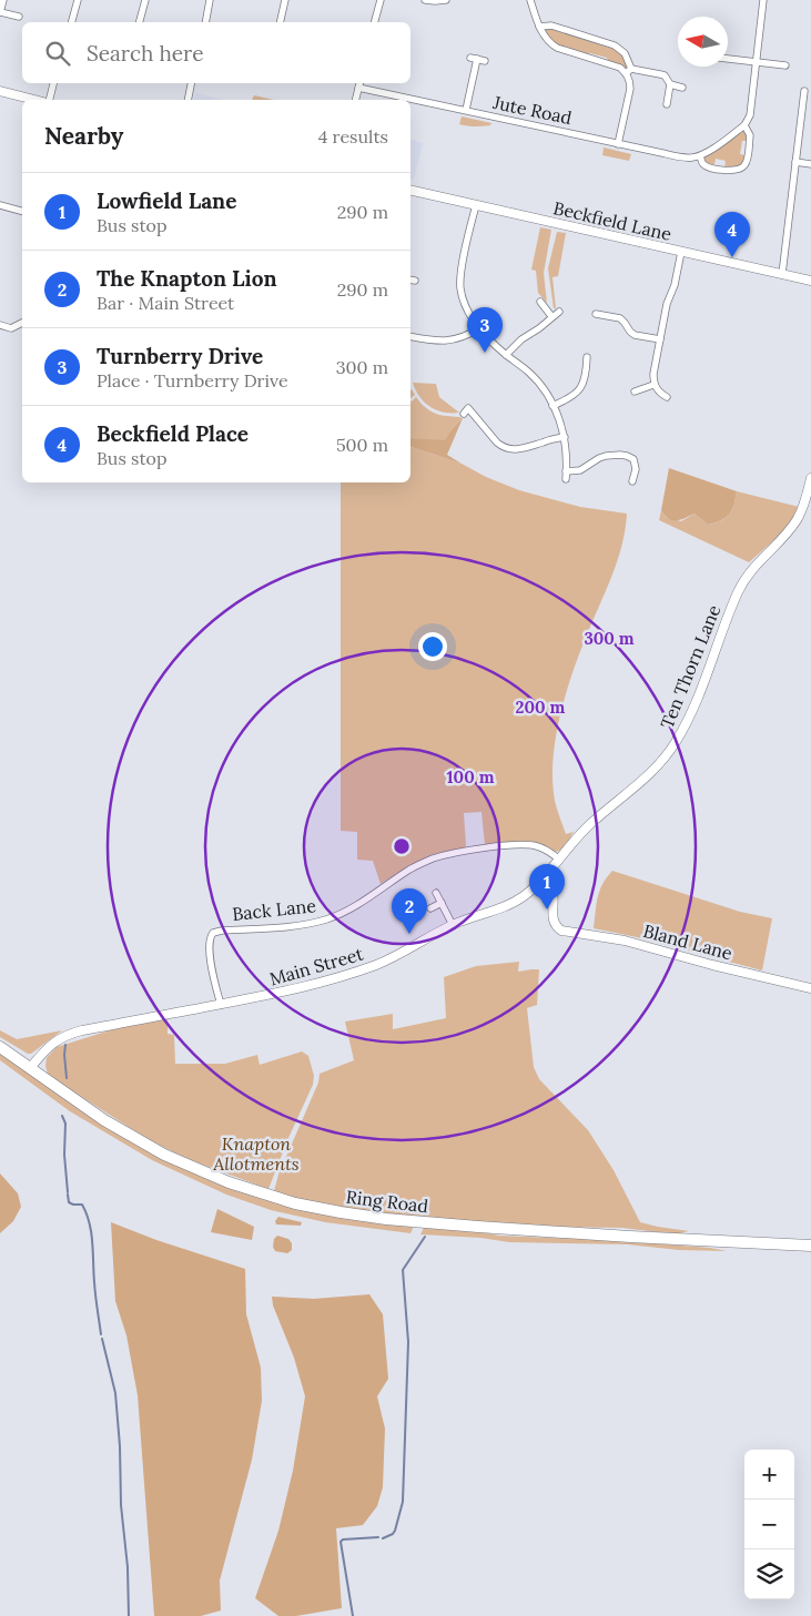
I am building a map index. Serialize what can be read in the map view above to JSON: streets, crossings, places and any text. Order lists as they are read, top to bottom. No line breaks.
{"streets":{"highway":["Ring Road"],"street":["Jute Road","Beckfield Lane","Ten Thorn Lane","Back Lane","Bland Lane","Main Street"]},"crossings":[["Ten Thorn Lane","Main Street"],["Back Lane","Main Street"],["Bland Lane","Main Street"],["Main Street","Ring Road"]],"parks":["Knapton Allotments"],"north":"left","page":{"search":"Search here","heading":["Nearby","4 results"],"list":[{"mark":"1","name":"Lowfield Lane","note":"Bus stop","value":"290 m"},{"mark":"2","name":"The Knapton Lion","note":"Bar · Main Street","value":"290 m"},{"mark":"3","name":"Turnberry Drive","note":"Place · Turnberry Drive","value":"300 m"},{"mark":"4","name":"Beckfield Place","note":"Bus stop","value":"500 m"}],"pins":["4","3","1","2"],"map_buttons":["+","−"]},"rings":["300 m","200 m","100 m"]}
